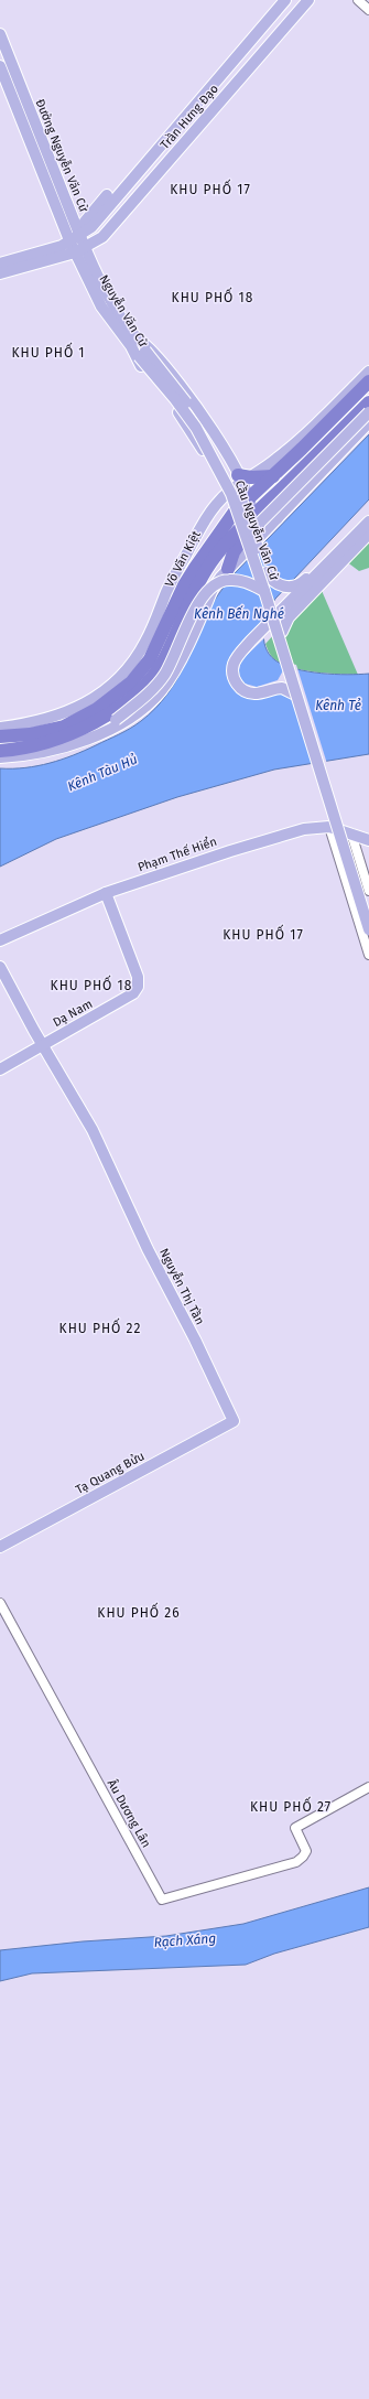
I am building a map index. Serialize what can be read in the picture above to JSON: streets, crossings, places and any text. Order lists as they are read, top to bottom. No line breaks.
{"streets":{"highway":["Võ Văn Kiệt"],"main road":["Trần Hưng Đạo","Đường Nguyễn Văn Cừ","Nguyễn Văn Cừ","Cầu Nguyễn Văn Cừ","Phạm Thế Hiển","Dạ Nam","Nguyễn Thị Tần","Tạ Quang Bửu"],"street":["Âu Dương Lân"]},"crossings":[["Trần Hưng Đạo","Đường Nguyễn Văn Cừ"],["Trần Hưng Đạo","Nguyễn Văn Cừ"],["Đường Nguyễn Văn Cừ","Nguyễn Văn Cừ"],["Nguyễn Văn Cừ","Cầu Nguyễn Văn Cừ"],["Nguyễn Văn Cừ","Võ Văn Kiệt"],["Phạm Thế Hiển","Dạ Nam"],["Dạ Nam","Nguyễn Thị Tần"],["Nguyễn Thị Tần","Tạ Quang Bửu"]],"districts":["KHU PHỐ 17","KHU PHỐ 18","KHU PHỐ 1","KHU PHỐ 17","KHU PHỐ 18","KHU PHỐ 22","KHU PHỐ 26","KHU PHỐ 27"],"water":["Kênh Bến Nghé","Kênh Tẻ","Kênh Tàu Hủ","Rạch Xáng"]}
